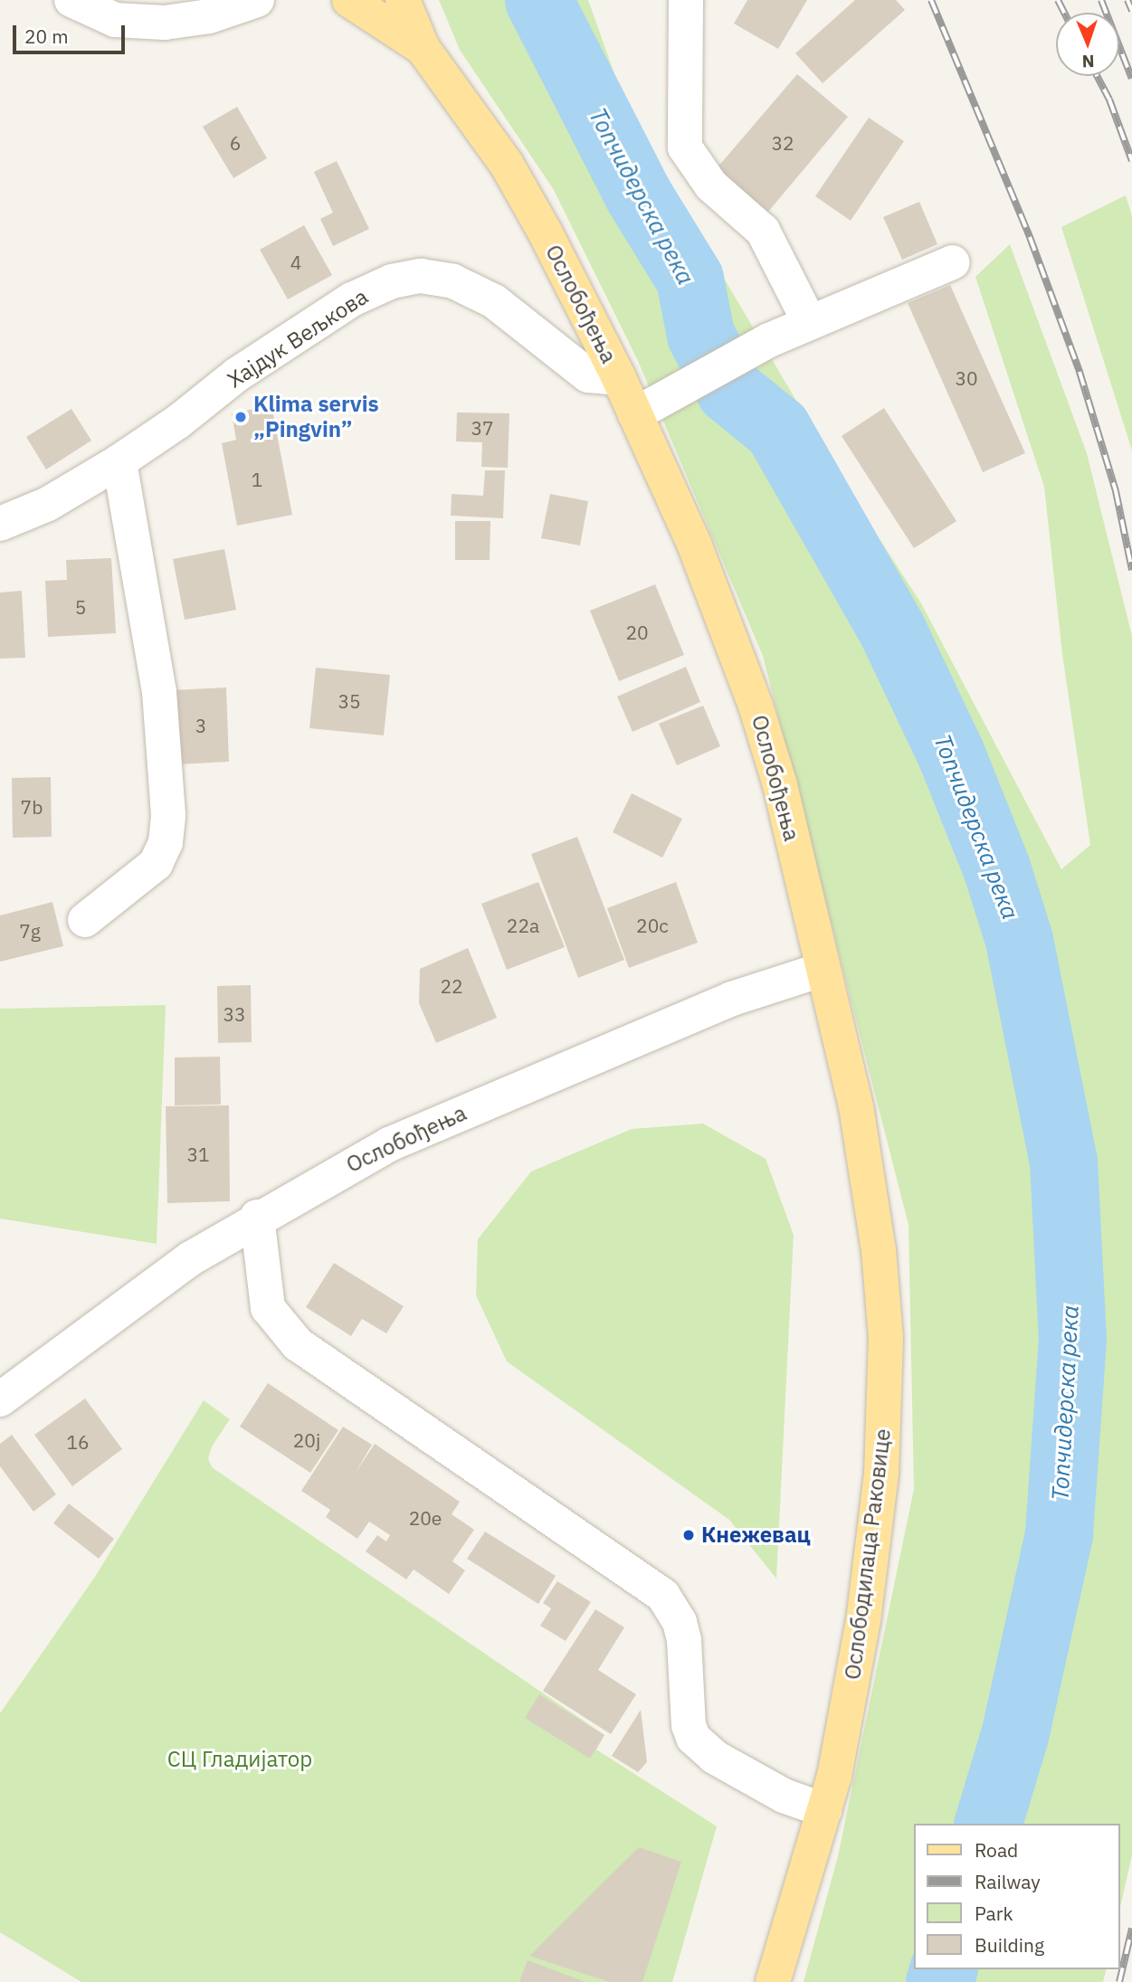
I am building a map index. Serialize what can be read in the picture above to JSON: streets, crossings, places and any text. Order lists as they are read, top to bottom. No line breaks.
{"streets":{"main road":["Ослобођења","Ослободилаца Раковице"],"street":["Хајдук Вељкова"]},"crossings":[["Ослобођења","Хајдук Вељкова"],["Ослобођења","Ослободилаца Раковице"]],"water":["Топчидерска река"],"parks":["СЦ Гладијатор"],"places":["Klima servis „Pingvin”","Кнежевац"],"house_numbers":["6","32","4","30","37","1","5","20","35","3","7b","22a","20c","7g","22","33","31","20j","16","20e"],"legend":["Road","Railway","Park","Building"],"scale_bar":"20 m","north":"bottom"}
